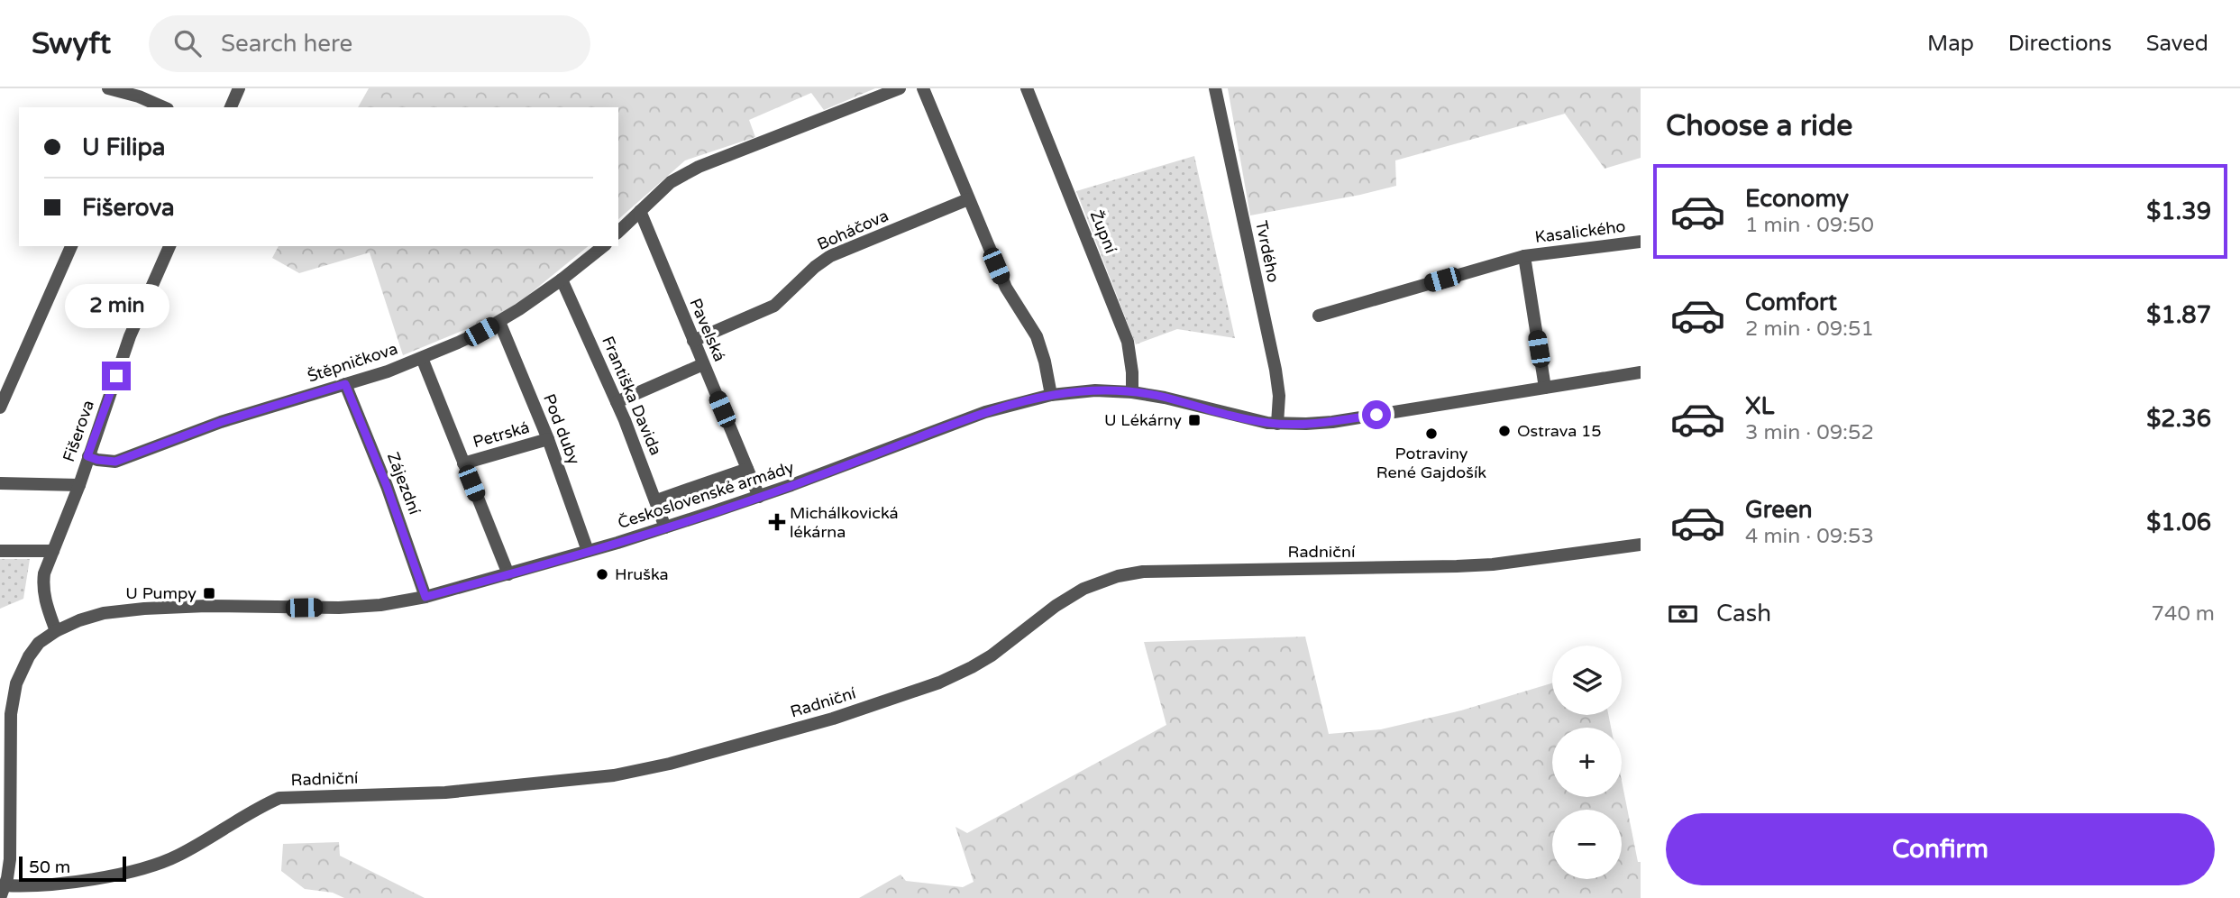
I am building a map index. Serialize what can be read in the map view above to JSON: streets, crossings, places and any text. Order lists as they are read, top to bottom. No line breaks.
{"streets":{"street":["Boháčova","Župní","Kasalického","Tvrdého","Pavelská","Štěpničkova","Františka Davida","Pod duby","Fišerova","Petrská","Zájezdní","Československé armády","Radniční"]},"crossings":[["Boháčova","Pavelská"],["Župní","Československé armády"],["Kasalického","Československé armády"],["Tvrdého","Československé armády"],["Pavelská","Československé armády"],["Štěpničkova","Františka Davida"],["Štěpničkova","Pod duby"],["Štěpničkova","Fišerova"],["Štěpničkova","Zájezdní"],["Františka Davida","Československé armády"],["Pod duby","Petrská"],["Pod duby","Československé armády"],["Fišerova","Československé armády"],["Zájezdní","Československé armády"],["Československé armády","Radniční"]],"places":{"transit":["U Lékárny","U Pumpy"],"other":["Ostrava 15","Potraviny René Gajdošík","Hruška"],"health":["Michálkovická lékárna"]},"scale_bar":"50 m","page":{"header":"Swyft","search":"Search here","nav":["Map","Directions","Saved"],"heading":"Choose a ride","banner":["U Filipa","Fišerova"],"list":[{"name":"Economy","note":"1 min · 09:50","value":"$1.39"},{"name":"Comfort","note":"2 min · 09:51","value":"$1.87"},{"name":"XL","note":"3 min · 09:52","value":"$2.36"},{"name":"Green","note":"4 min · 09:53","value":"$1.06"}],"bubble":"2 min","pay":["Cash","740 m"],"map_buttons":["+","−"],"buttons":"Confirm","scale":"50 m"}}
